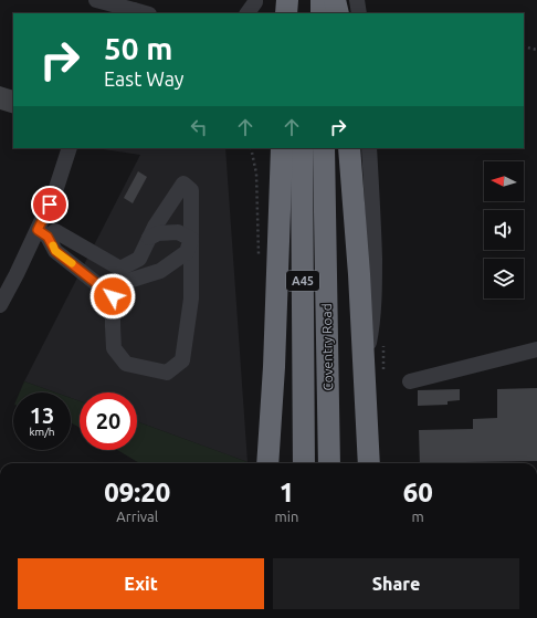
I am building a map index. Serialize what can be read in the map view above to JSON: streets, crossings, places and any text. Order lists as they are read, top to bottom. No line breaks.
{"streets":{"highway":["A45","Coventry Road"]},"north":"left","page":{"turn":["50 m","East Way"],"speed":"13 km/h","limit":"20","eta":["09:20","Arrival","1","min","60","m"],"buttons":["Exit","Share"]}}
